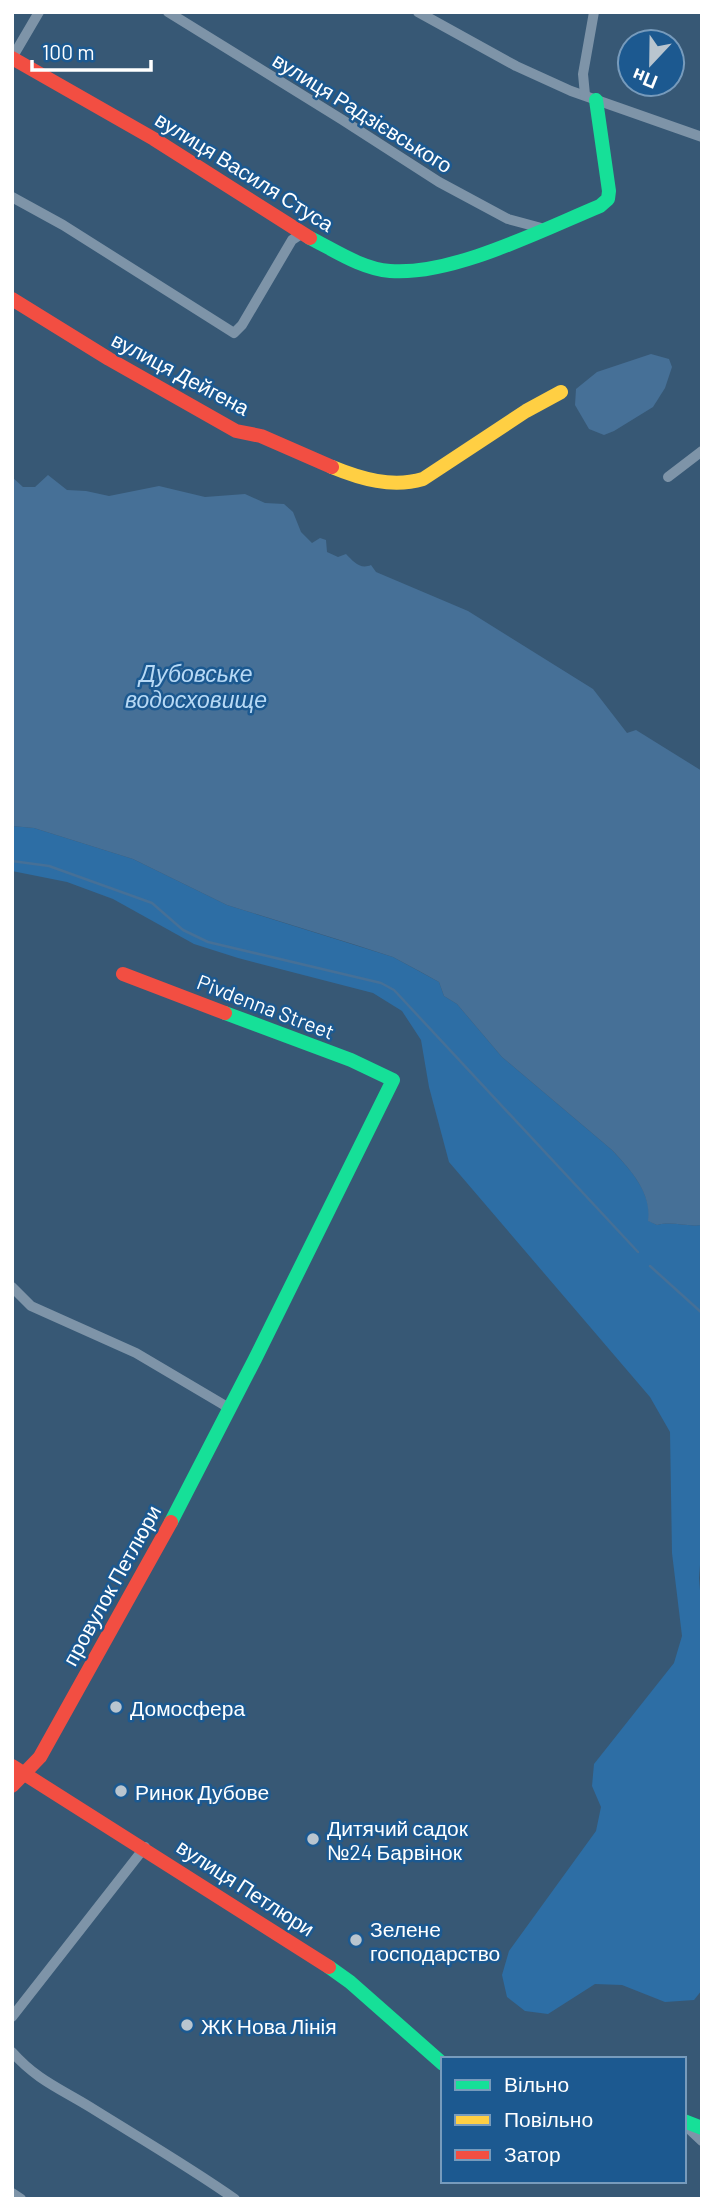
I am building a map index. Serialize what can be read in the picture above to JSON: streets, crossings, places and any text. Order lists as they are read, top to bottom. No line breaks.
{"streets":{"street":["вулиця Радзієвського","вулиця Василя Стуса","вулиця Дейгена","Pivdenna Street","провулок Петлюри","вулиця Петлюри"]},"crossings":[["вулиця Радзієвського","вулиця Василя Стуса"],["Pivdenna Street","провулок Петлюри"],["провулок Петлюри","вулиця Петлюри"]],"water":["Дубовське водосховище"],"places":["Домосфера","Ринок Дубове","Дитячий садок №24 Барвінок","Зелене господарство","ЖК Нова Лінія"],"legend":["Вільно","Повільно","Затор"],"scale_bar":"100 m","north":"bottom"}
